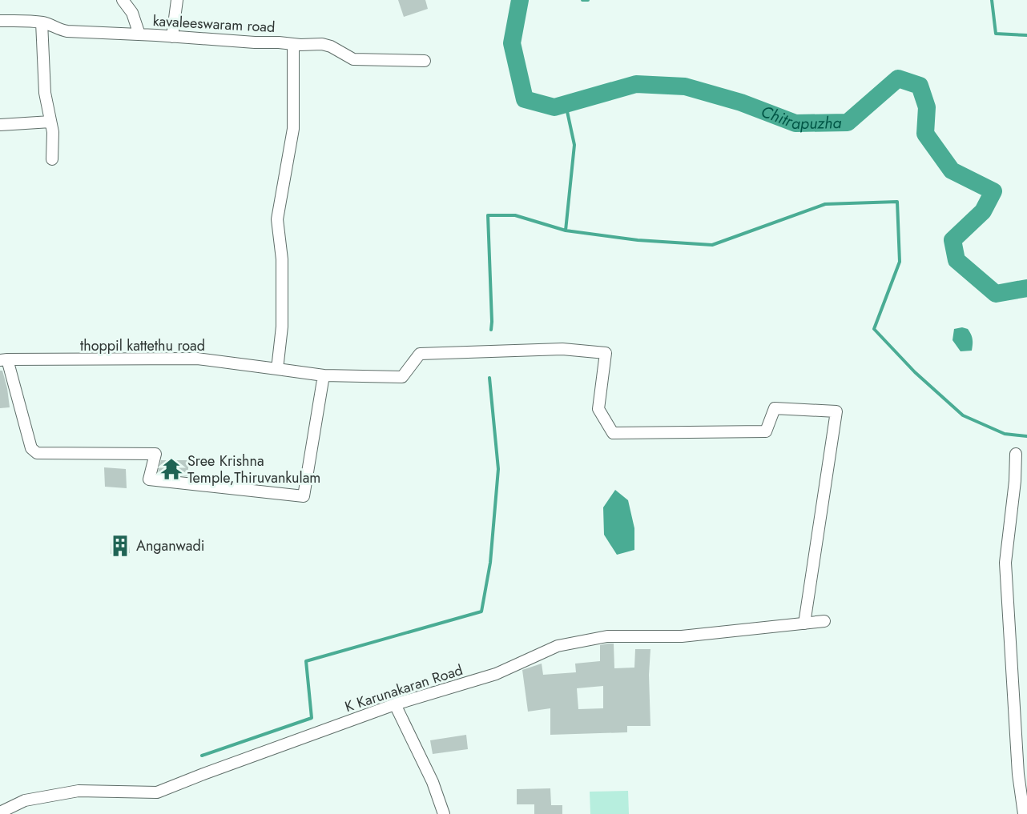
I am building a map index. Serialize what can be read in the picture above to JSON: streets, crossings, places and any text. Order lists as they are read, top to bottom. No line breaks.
{"streets":{"street":["kavaleeswaram road","thoppil kattethu road","K Karunakaran Road"]},"crossings":[["thoppil kattethu road","K Karunakaran Road"]],"water":["Chitrapuzha"],"places":{"temple":["Sree Krishna Temple,Thiruvankulam"],"building":["Anganwadi"]}}
